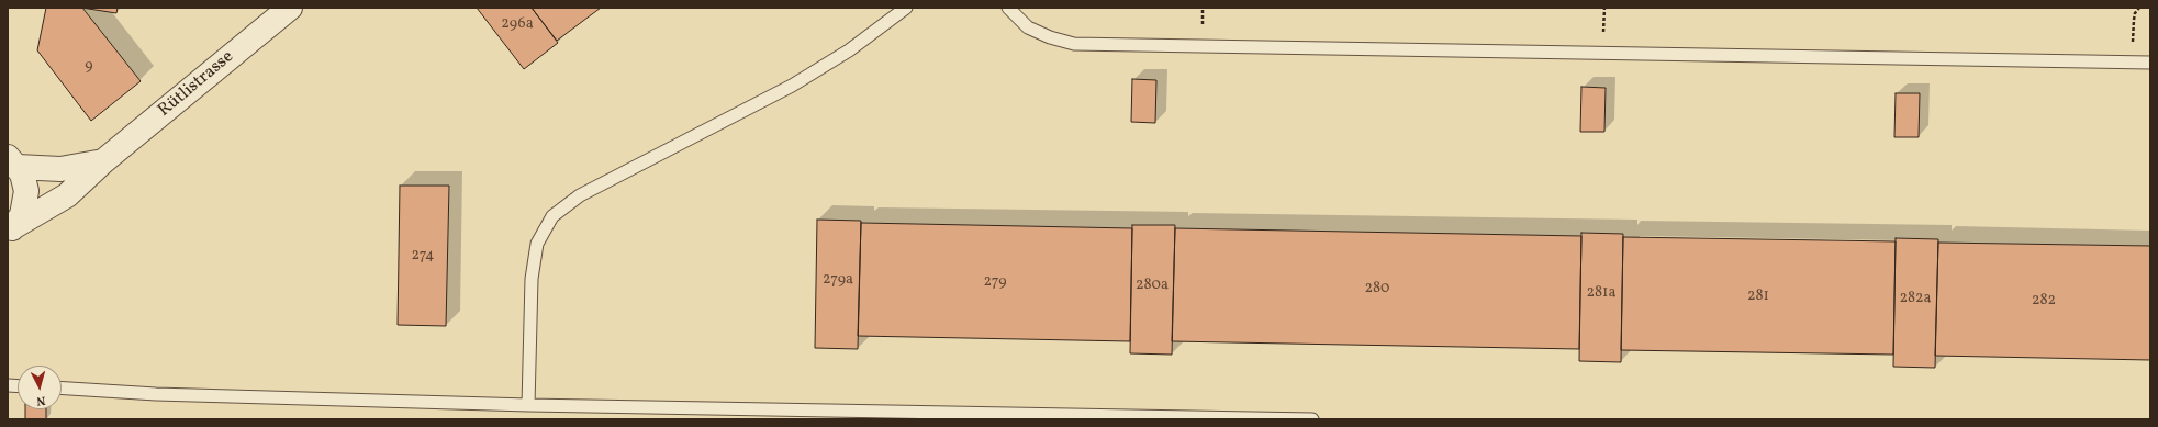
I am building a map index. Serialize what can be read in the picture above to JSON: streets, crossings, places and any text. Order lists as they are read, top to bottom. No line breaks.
{"streets":{"street":["Rütlistrasse"]},"house_numbers":["296a","9","274","279a","279","280a","280","281a","281","282a","282"],"north":"bottom"}
